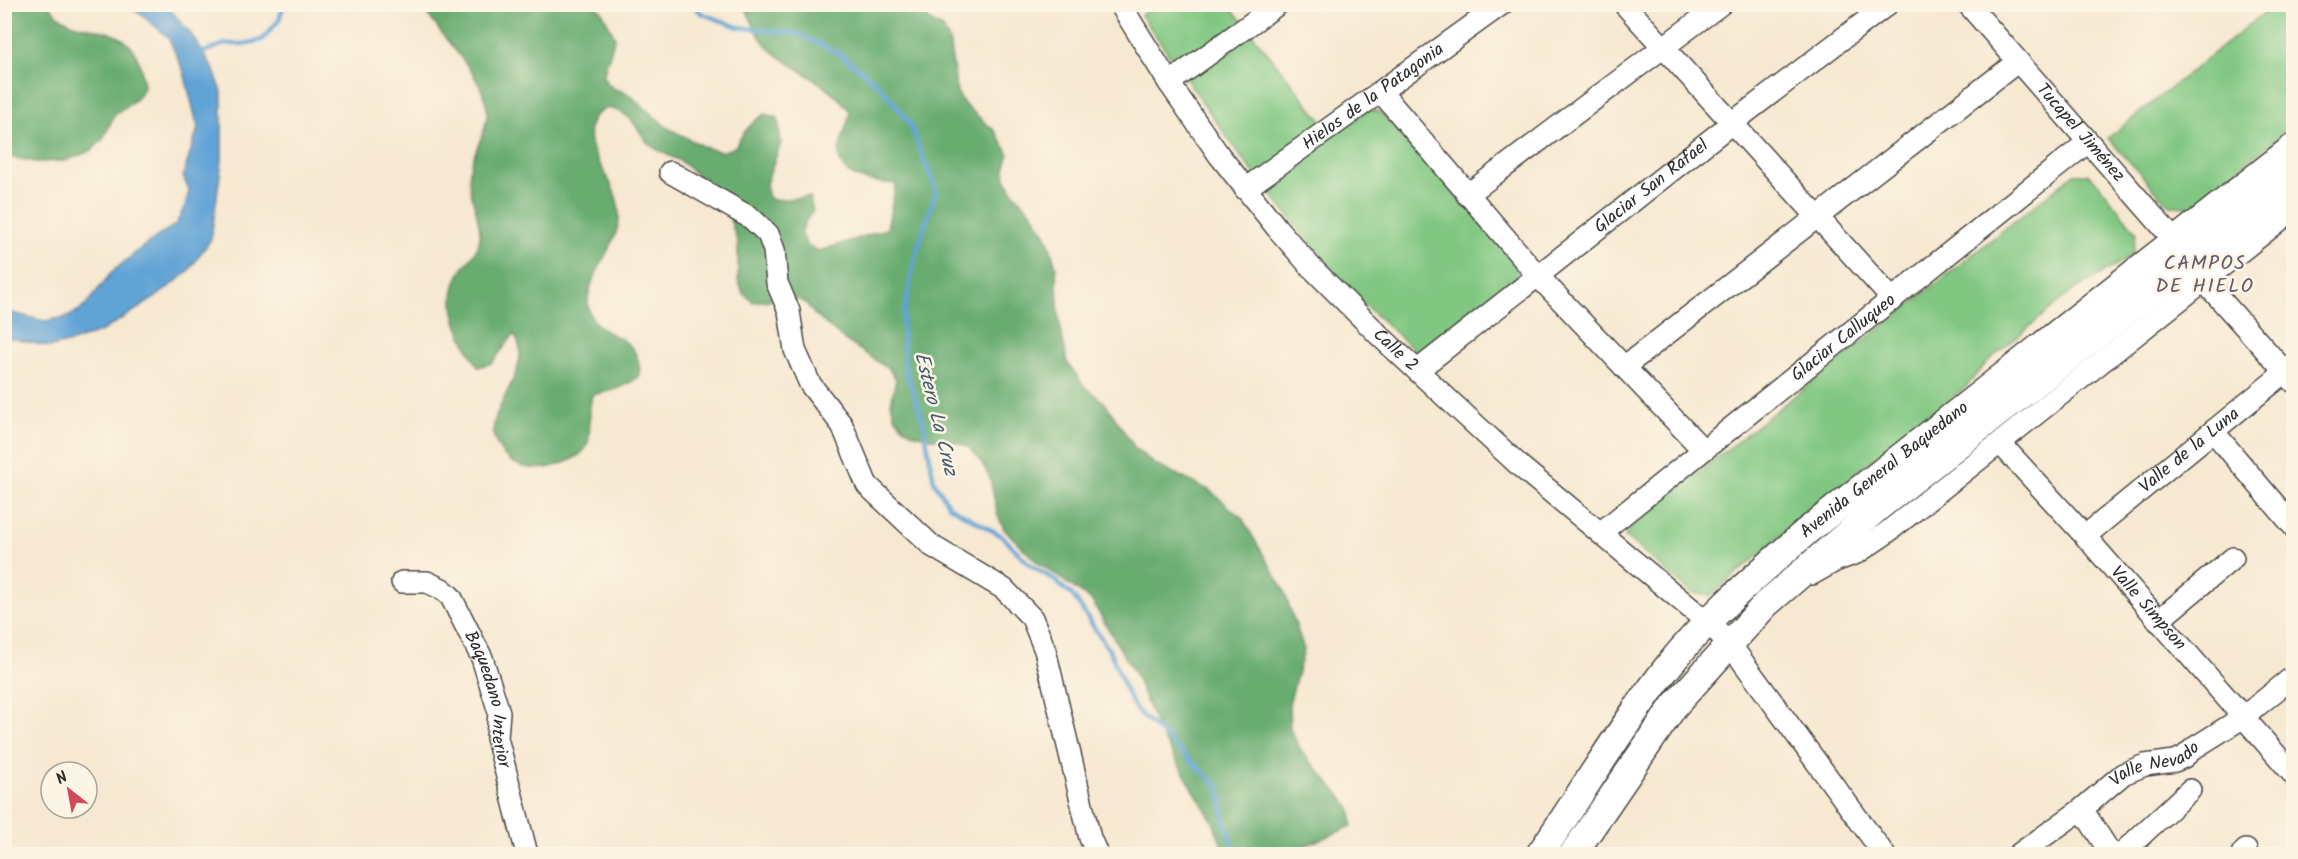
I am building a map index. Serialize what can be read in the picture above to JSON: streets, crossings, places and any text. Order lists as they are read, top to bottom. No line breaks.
{"streets":{"main road":["Avenida General Baquedano"],"street":["Hielos de la Patagonia","Tucapel Jiménez","Glaciar San Rafael","Glaciar Calluqueo","Calle 2","Valle de la Luna","Valle Simpson","Baquedano Interior","Valle Nevado"]},"crossings":[["Hielos de la Patagonia","Calle 2"],["Tucapel Jiménez","Glaciar Calluqueo"],["Tucapel Jiménez","Valle de la Luna"],["Tucapel Jiménez","Avenida General Baquedano"],["Glaciar San Rafael","Calle 2"],["Glaciar Calluqueo","Calle 2"],["Calle 2","Avenida General Baquedano"],["Valle de la Luna","Valle Simpson"],["Avenida General Baquedano","Valle Simpson"],["Valle Simpson","Valle Nevado"]],"districts":["CAMPOS DE HIELO"],"water":["Estero La Cruz"],"north":"top left"}
